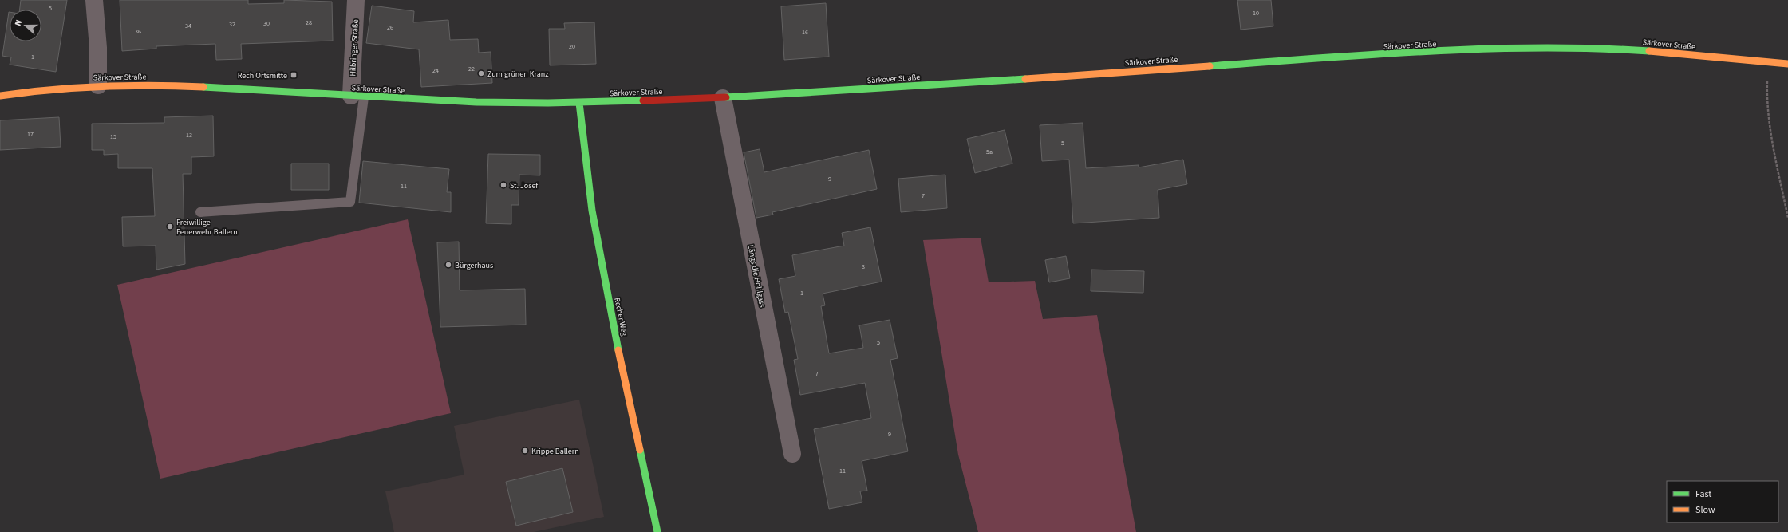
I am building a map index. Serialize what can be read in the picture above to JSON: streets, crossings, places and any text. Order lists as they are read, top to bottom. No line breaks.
{"streets":{"main road":["Särkover Straße","Recher Weg"],"street":["Hilbringer Straße","Längs die Hohlgass"]},"crossings":[["Särkover Straße","Hilbringer Straße"],["Särkover Straße","Längs die Hohlgass"],["Särkover Straße","Recher Weg"]],"places":{"other":["Zum grünen Kranz","St. Josef","Freiwillige Feuerwehr Ballern","Bürgerhaus","Krippe Ballern"],"transit":["Rech Ortsmitte"]},"house_numbers":["5","10","28","30","32","34","26","36","16","20","1","22","24","17","13","15","5","5a","9","11","7","3","1","5","7","9","11"],"legend":["Fast","Slow"],"north":"left"}
